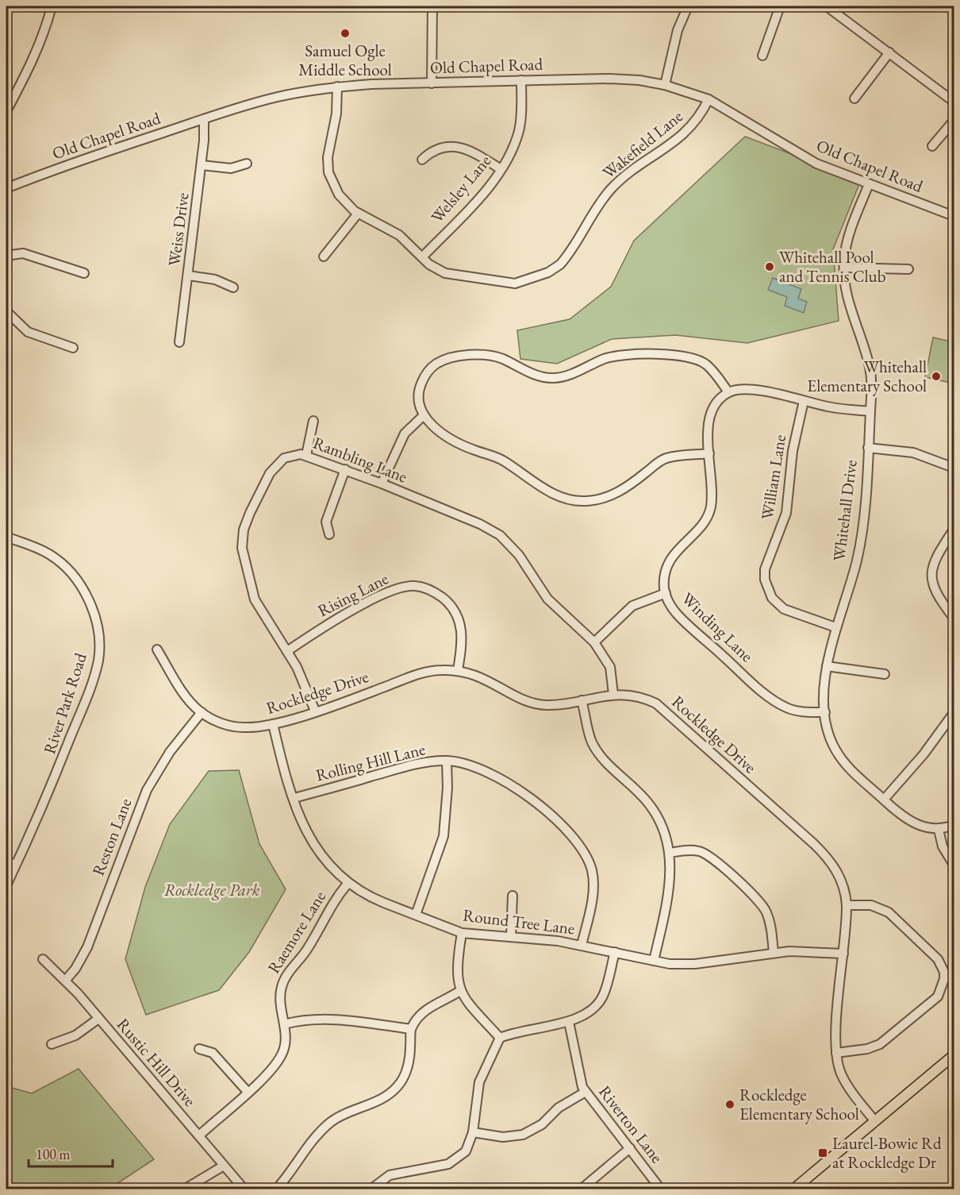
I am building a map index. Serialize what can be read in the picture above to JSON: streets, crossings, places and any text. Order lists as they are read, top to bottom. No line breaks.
{"streets":{"street":["Old Chapel Road","Wakefield Lane","Welsley Lane","Weiss Drive","Rambling Lane","William Lane","Whitehall Drive","Rising Lane","Winding Lane","Rockledge Drive","River Park Road","Rolling Hill Lane","Reston Lane","Round Tree Lane","Raemore Lane","Rustic Hill Drive","Riverton Lane"]},"crossings":[["Old Chapel Road","Wakefield Lane"],["Old Chapel Road","Welsley Lane"],["Old Chapel Road","Weiss Drive"],["Old Chapel Road","Whitehall Drive"],["Wakefield Lane","Welsley Lane"],["Rambling Lane","Rising Lane"],["Rambling Lane","Rockledge Drive"],["William Lane","Whitehall Drive"],["Whitehall Drive","Winding Lane"],["Rising Lane","Rockledge Drive"],["Rockledge Drive","Reston Lane"],["Rockledge Drive","Round Tree Lane"],["Rolling Hill Lane","Round Tree Lane"],["Reston Lane","Rustic Hill Drive"],["Round Tree Lane","Raemore Lane"],["Raemore Lane","Rustic Hill Drive"]],"parks":["Rockledge Park"],"places":{"other":["Samuel Ogle Middle School","Whitehall Pool and Tennis Club","Whitehall Elementary School","Rockledge Elementary School"],"transit":["Laurel-Bowie Rd at Rockledge Dr"]},"scale_bar":"100 m"}
